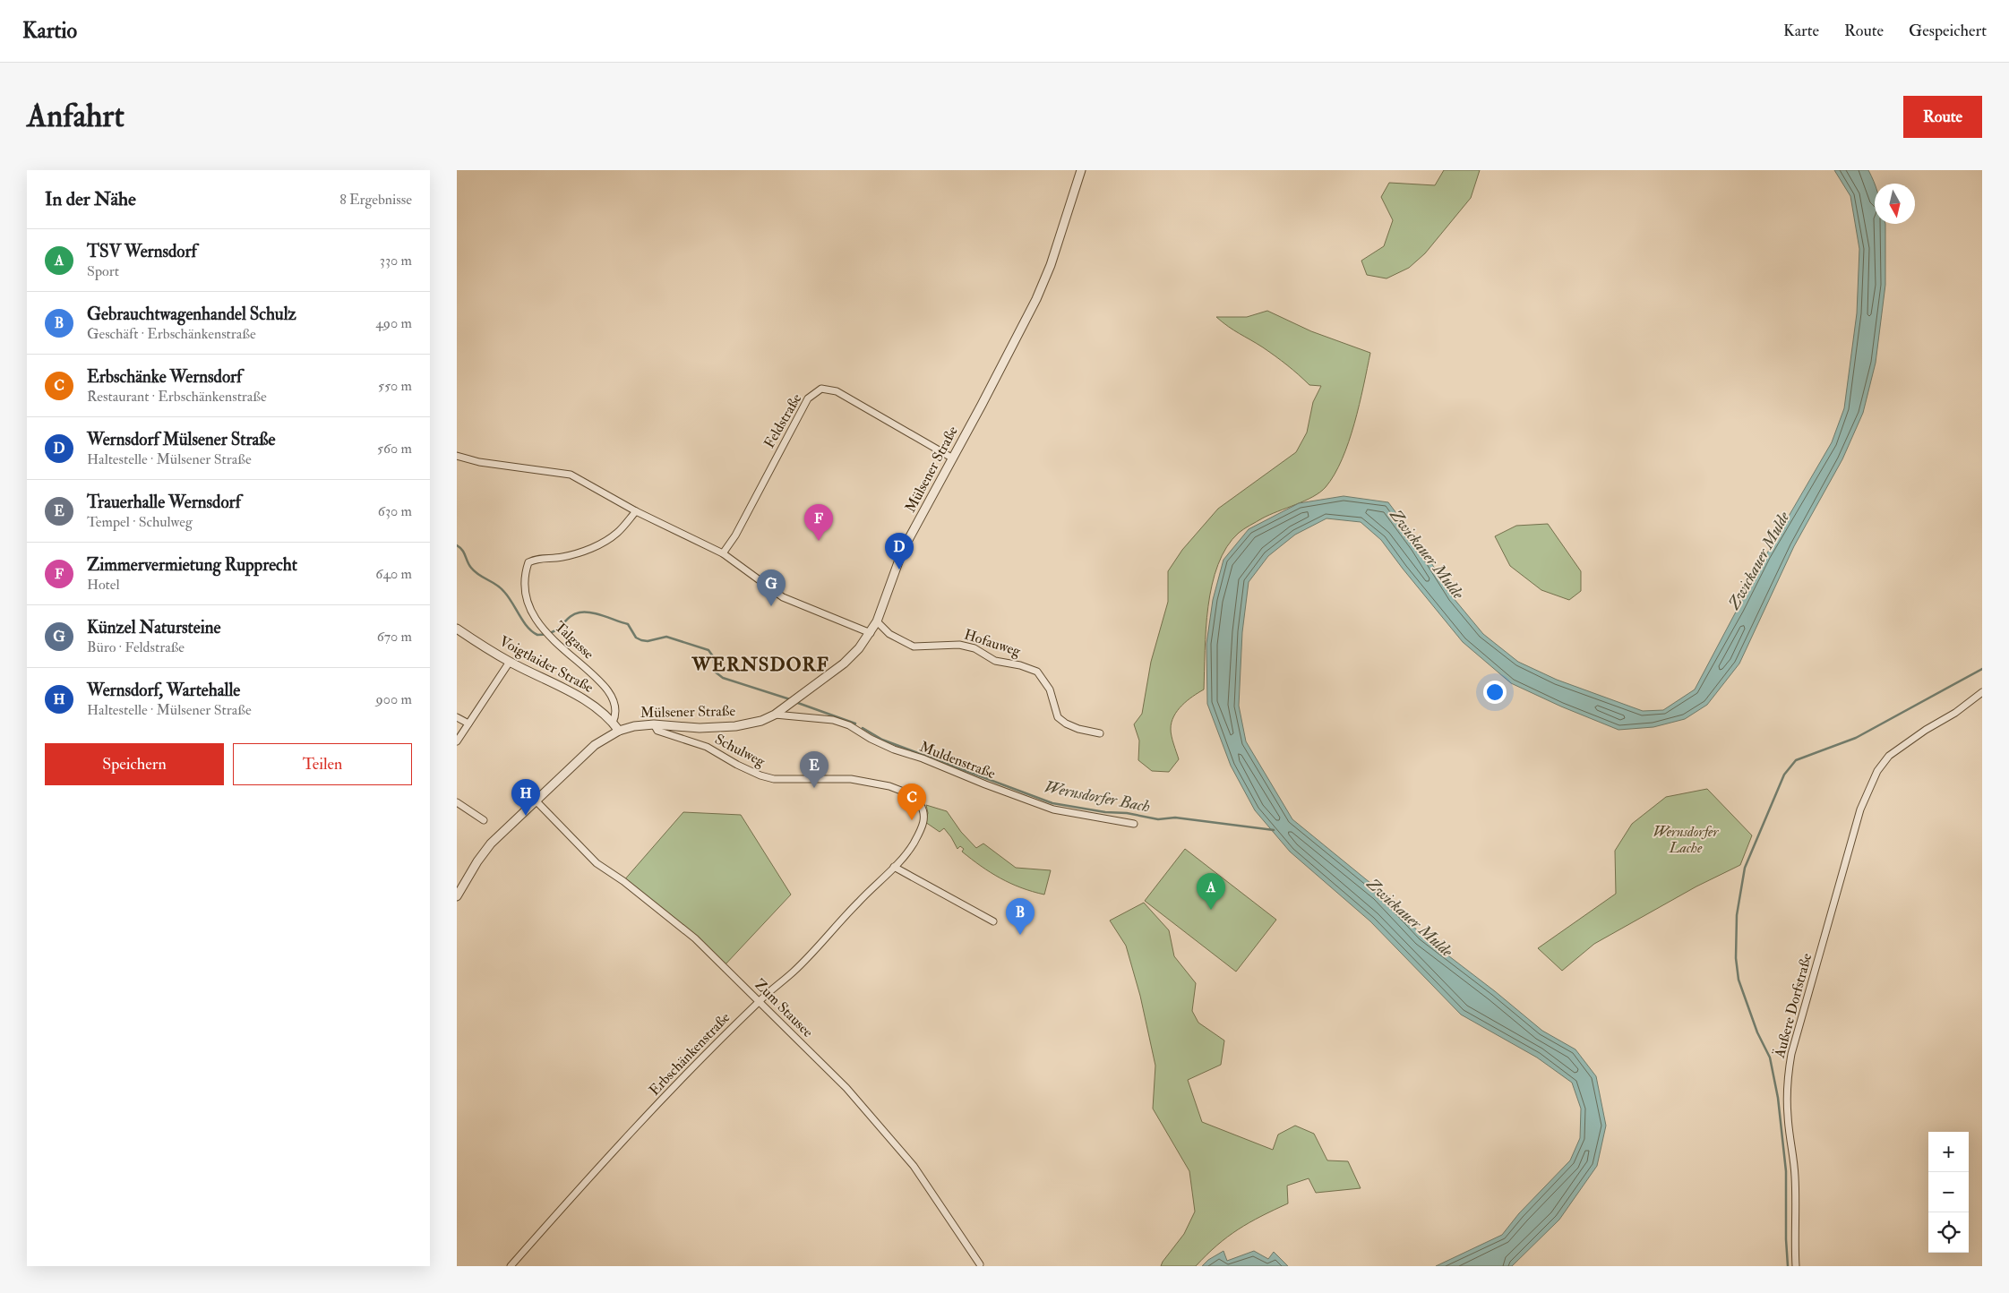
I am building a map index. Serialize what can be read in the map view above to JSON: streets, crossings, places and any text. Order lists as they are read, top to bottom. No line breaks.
{"streets":{"street":["Feldstraße","Mülsener Straße","Talgasse","Hofauweg","Voigtlaider Straße","Schulweg","Muldenstraße","Äußere Dorfstraße","Zum Stausee","Erbschänkenstraße"]},"crossings":[["Feldstraße","Mülsener Straße"],["Mülsener Straße","Hofauweg"],["Mülsener Straße","Voigtlaider Straße"],["Mülsener Straße","Schulweg"],["Mülsener Straße","Muldenstraße"],["Mülsener Straße","Zum Stausee"],["Talgasse","Voigtlaider Straße"],["Zum Stausee","Erbschänkenstraße"]],"districts":["WERNSDORF"],"water":["Zwickauer Mulde","Wernsdorfer Bach"],"parks":["Wernsdorfer Lache"],"north":"bottom","page":{"header":"Kartio","nav":["Karte","Route","Gespeichert"],"buttons":["Route",["Speichern","Teilen"]],"title":"Anfahrt","heading":["In der Nähe","8 Ergebnisse"],"list":[{"mark":"A","name":"TSV Wernsdorf","note":"Sport","value":"330 m"},{"mark":"B","name":"Gebrauchtwagenhandel Schulz","note":"Geschäft · Erbschänkenstraße","value":"490 m"},{"mark":"C","name":"Erbschänke Wernsdorf","note":"Restaurant · Erbschänkenstraße","value":"550 m"},{"mark":"D","name":"Wernsdorf Mülsener Straße","note":"Haltestelle · Mülsener Straße","value":"560 m"},{"mark":"E","name":"Trauerhalle Wernsdorf","note":"Tempel · Schulweg","value":"630 m"},{"mark":"F","name":"Zimmervermietung Rupprecht","note":"Hotel","value":"640 m"},{"mark":"G","name":"Künzel Natursteine","note":"Büro · Feldstraße","value":"670 m"},{"mark":"H","name":"Wernsdorf, Wartehalle","note":"Haltestelle · Mülsener Straße","value":"900 m"}],"pins":["F","D","G","E","H","C","A","B"],"map_buttons":["+","−"]}}
